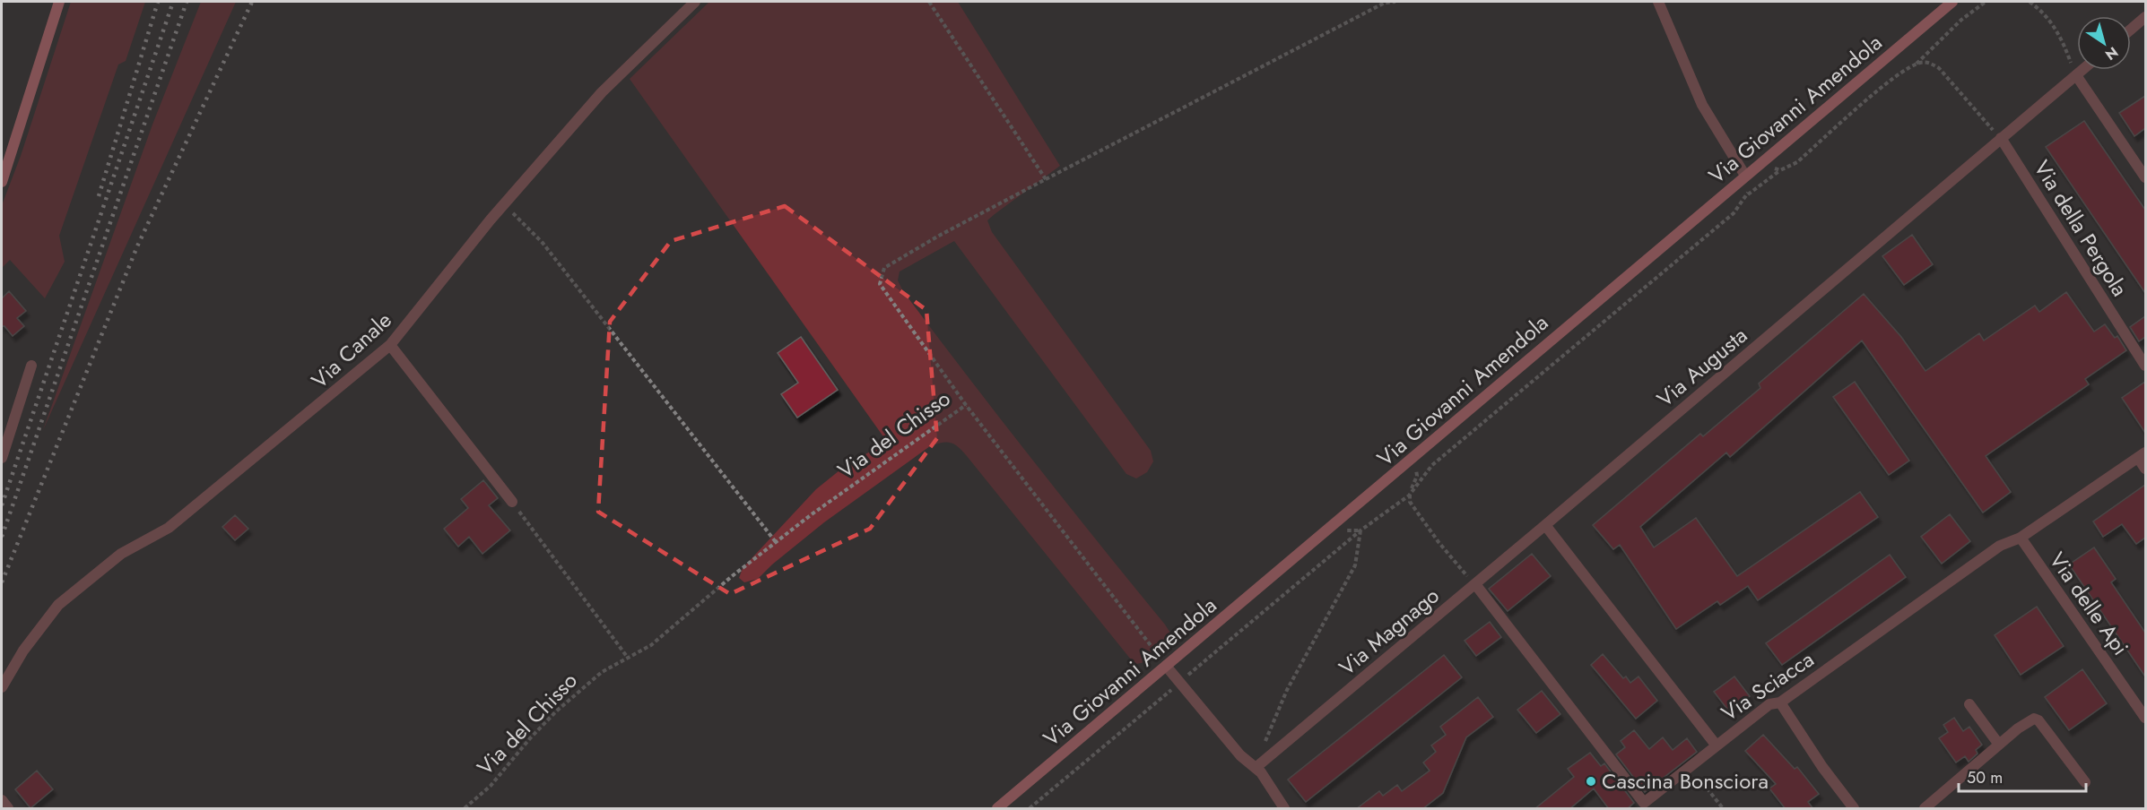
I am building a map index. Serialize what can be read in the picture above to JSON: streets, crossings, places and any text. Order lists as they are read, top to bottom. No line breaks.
{"streets":{"main road":["Via Giovanni Amendola"],"street":["Via della Pergola","Via Canale","Via Augusta","Via delle Api","Via Magnago","Via Sciacca"],"path":["Via del Chisso"]},"crossings":[["Via della Pergola","Via Augusta"],["Via Augusta","Via Magnago"],["Via delle Api","Via Sciacca"],["Via Magnago","Via Sciacca"]],"places":["Cascina Bonsciora"],"scale_bar":"50 m","north":"bottom right"}
